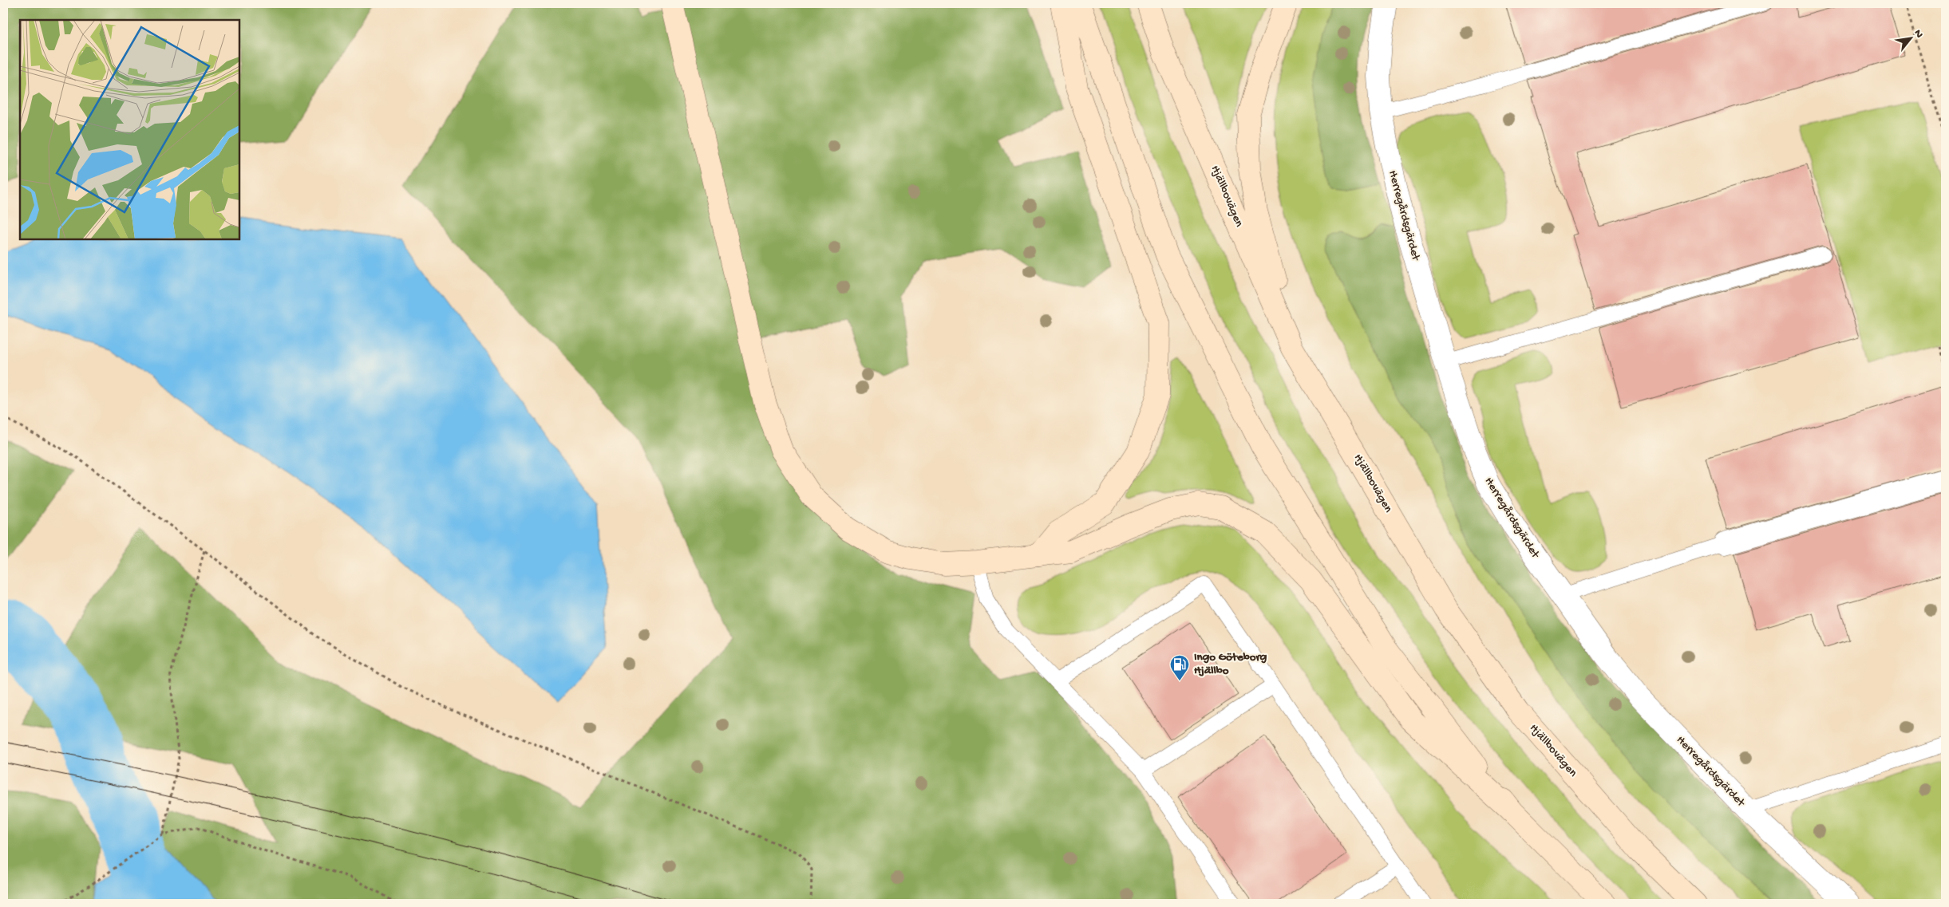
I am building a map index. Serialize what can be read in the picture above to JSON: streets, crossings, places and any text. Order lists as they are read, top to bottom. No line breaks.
{"streets":{"main road":["Hjällbovägen"],"street":["Herregårdsgärdet"]},"places":{"fuel station":["Ingo Göteborg Hjällbo"]},"north":"top right"}
